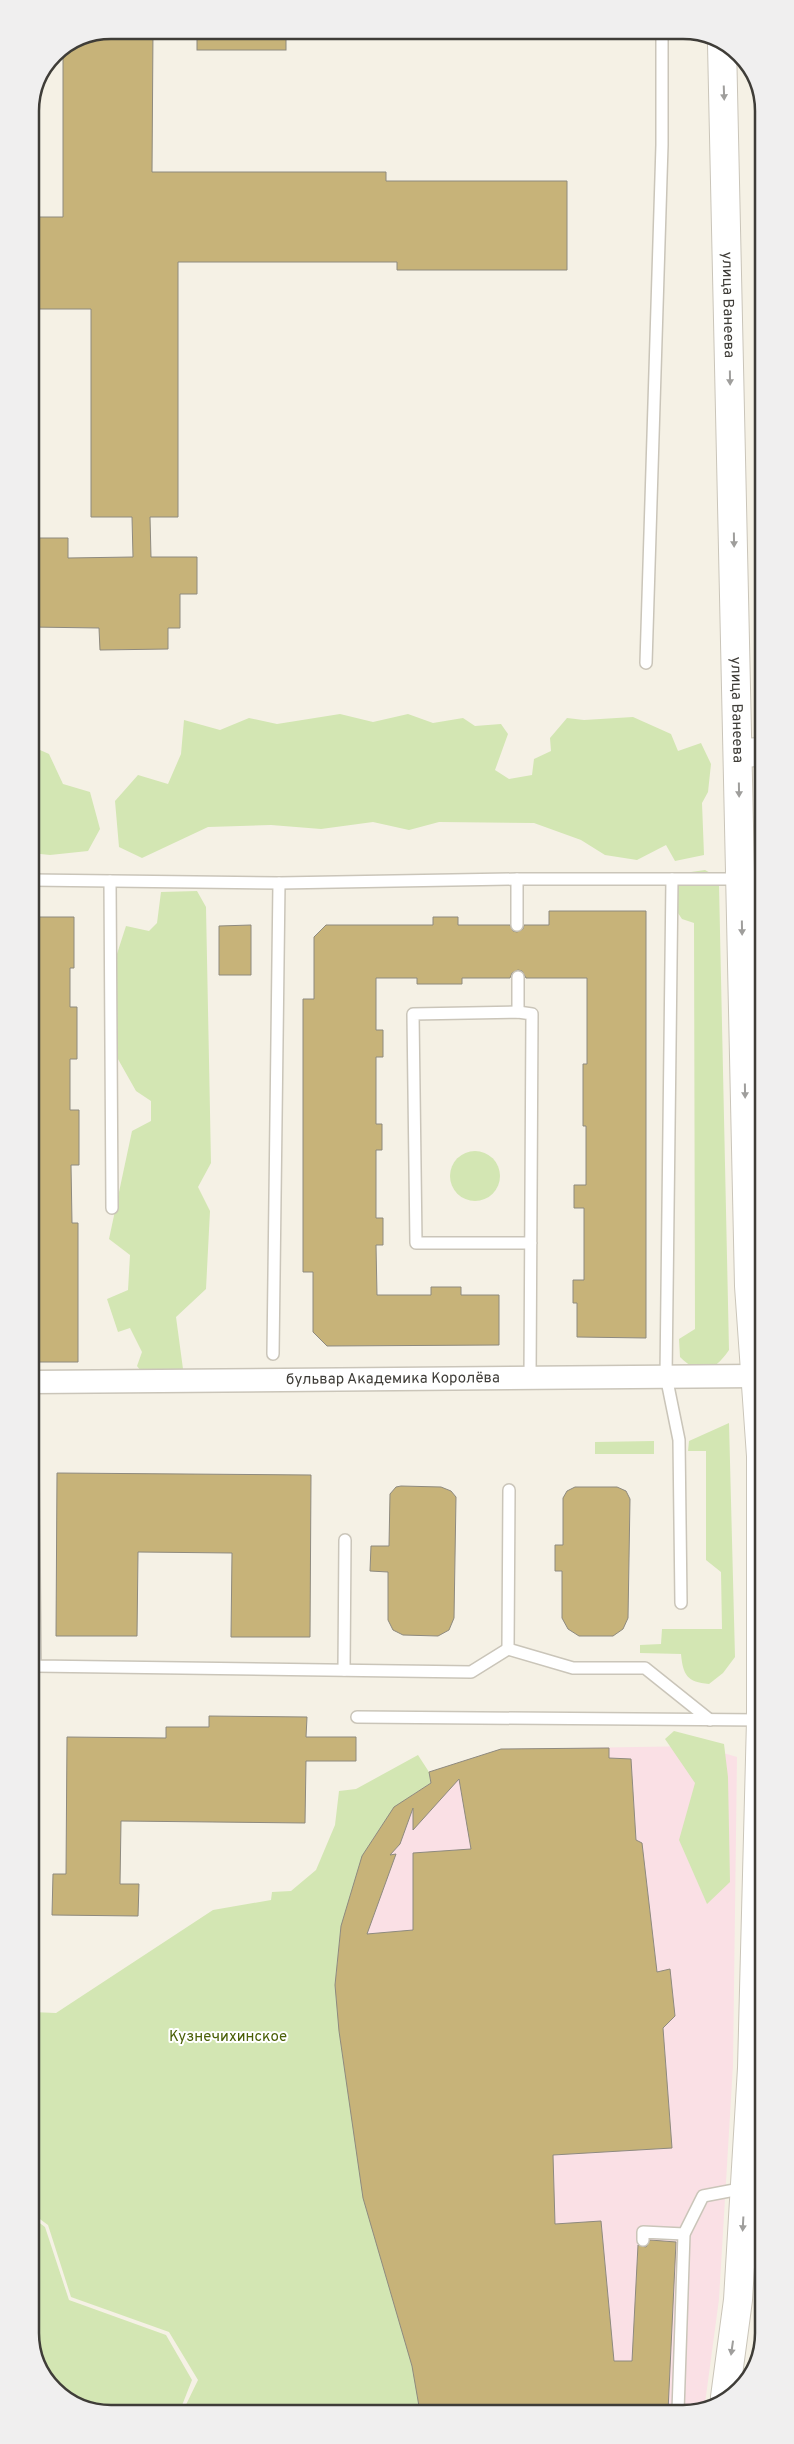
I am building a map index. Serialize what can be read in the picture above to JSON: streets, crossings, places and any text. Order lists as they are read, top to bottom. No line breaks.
{"streets":{"main road":["улица Ванеева"],"street":["бульвар Академика Королёва"]},"one_way":["улица Ванеева"],"parks":["Кузнечихинское"]}
